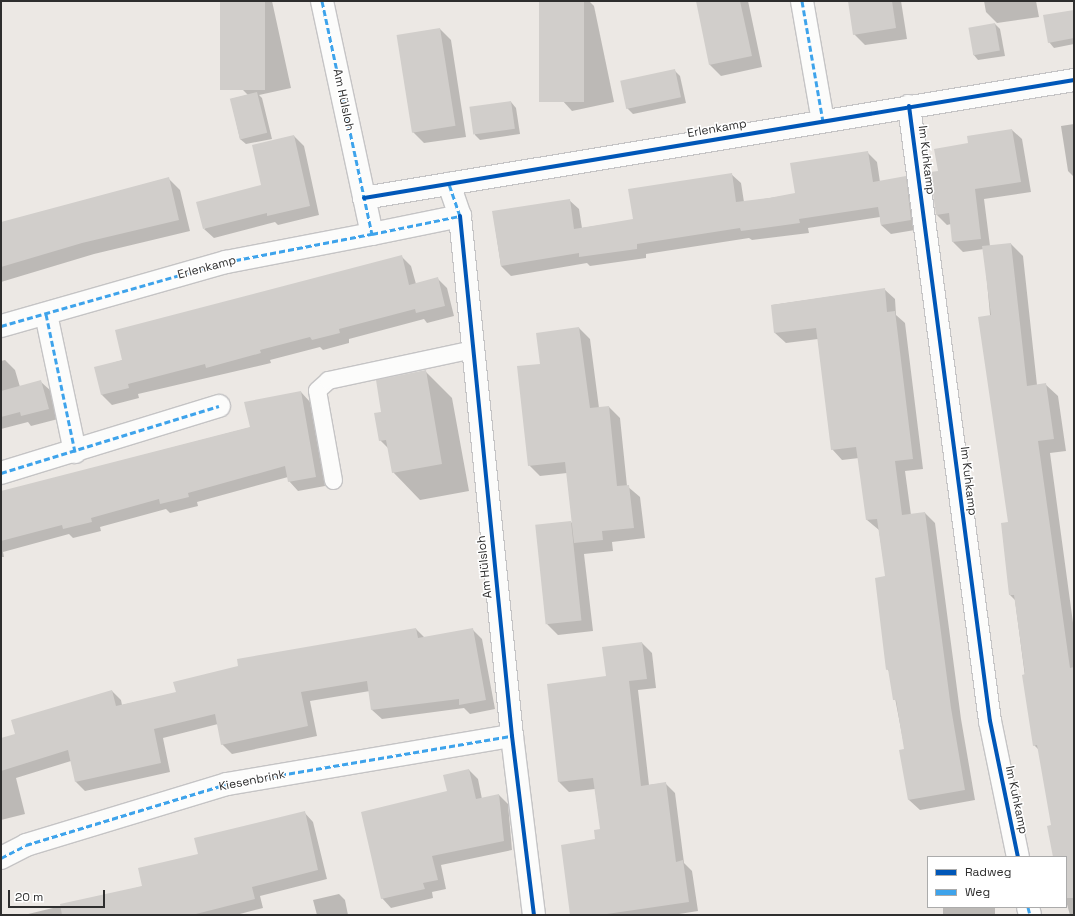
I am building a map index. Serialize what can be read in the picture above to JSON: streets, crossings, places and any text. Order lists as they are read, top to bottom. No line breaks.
{"streets":{"street":["Am Hülsloh","Erlenkamp","Im Kuhkamp","Kiesenbrink"]},"crossings":[["Am Hülsloh","Erlenkamp"],["Am Hülsloh","Kiesenbrink"],["Erlenkamp","Im Kuhkamp"]],"legend":["Radweg","Weg"],"scale_bar":"20 m"}
